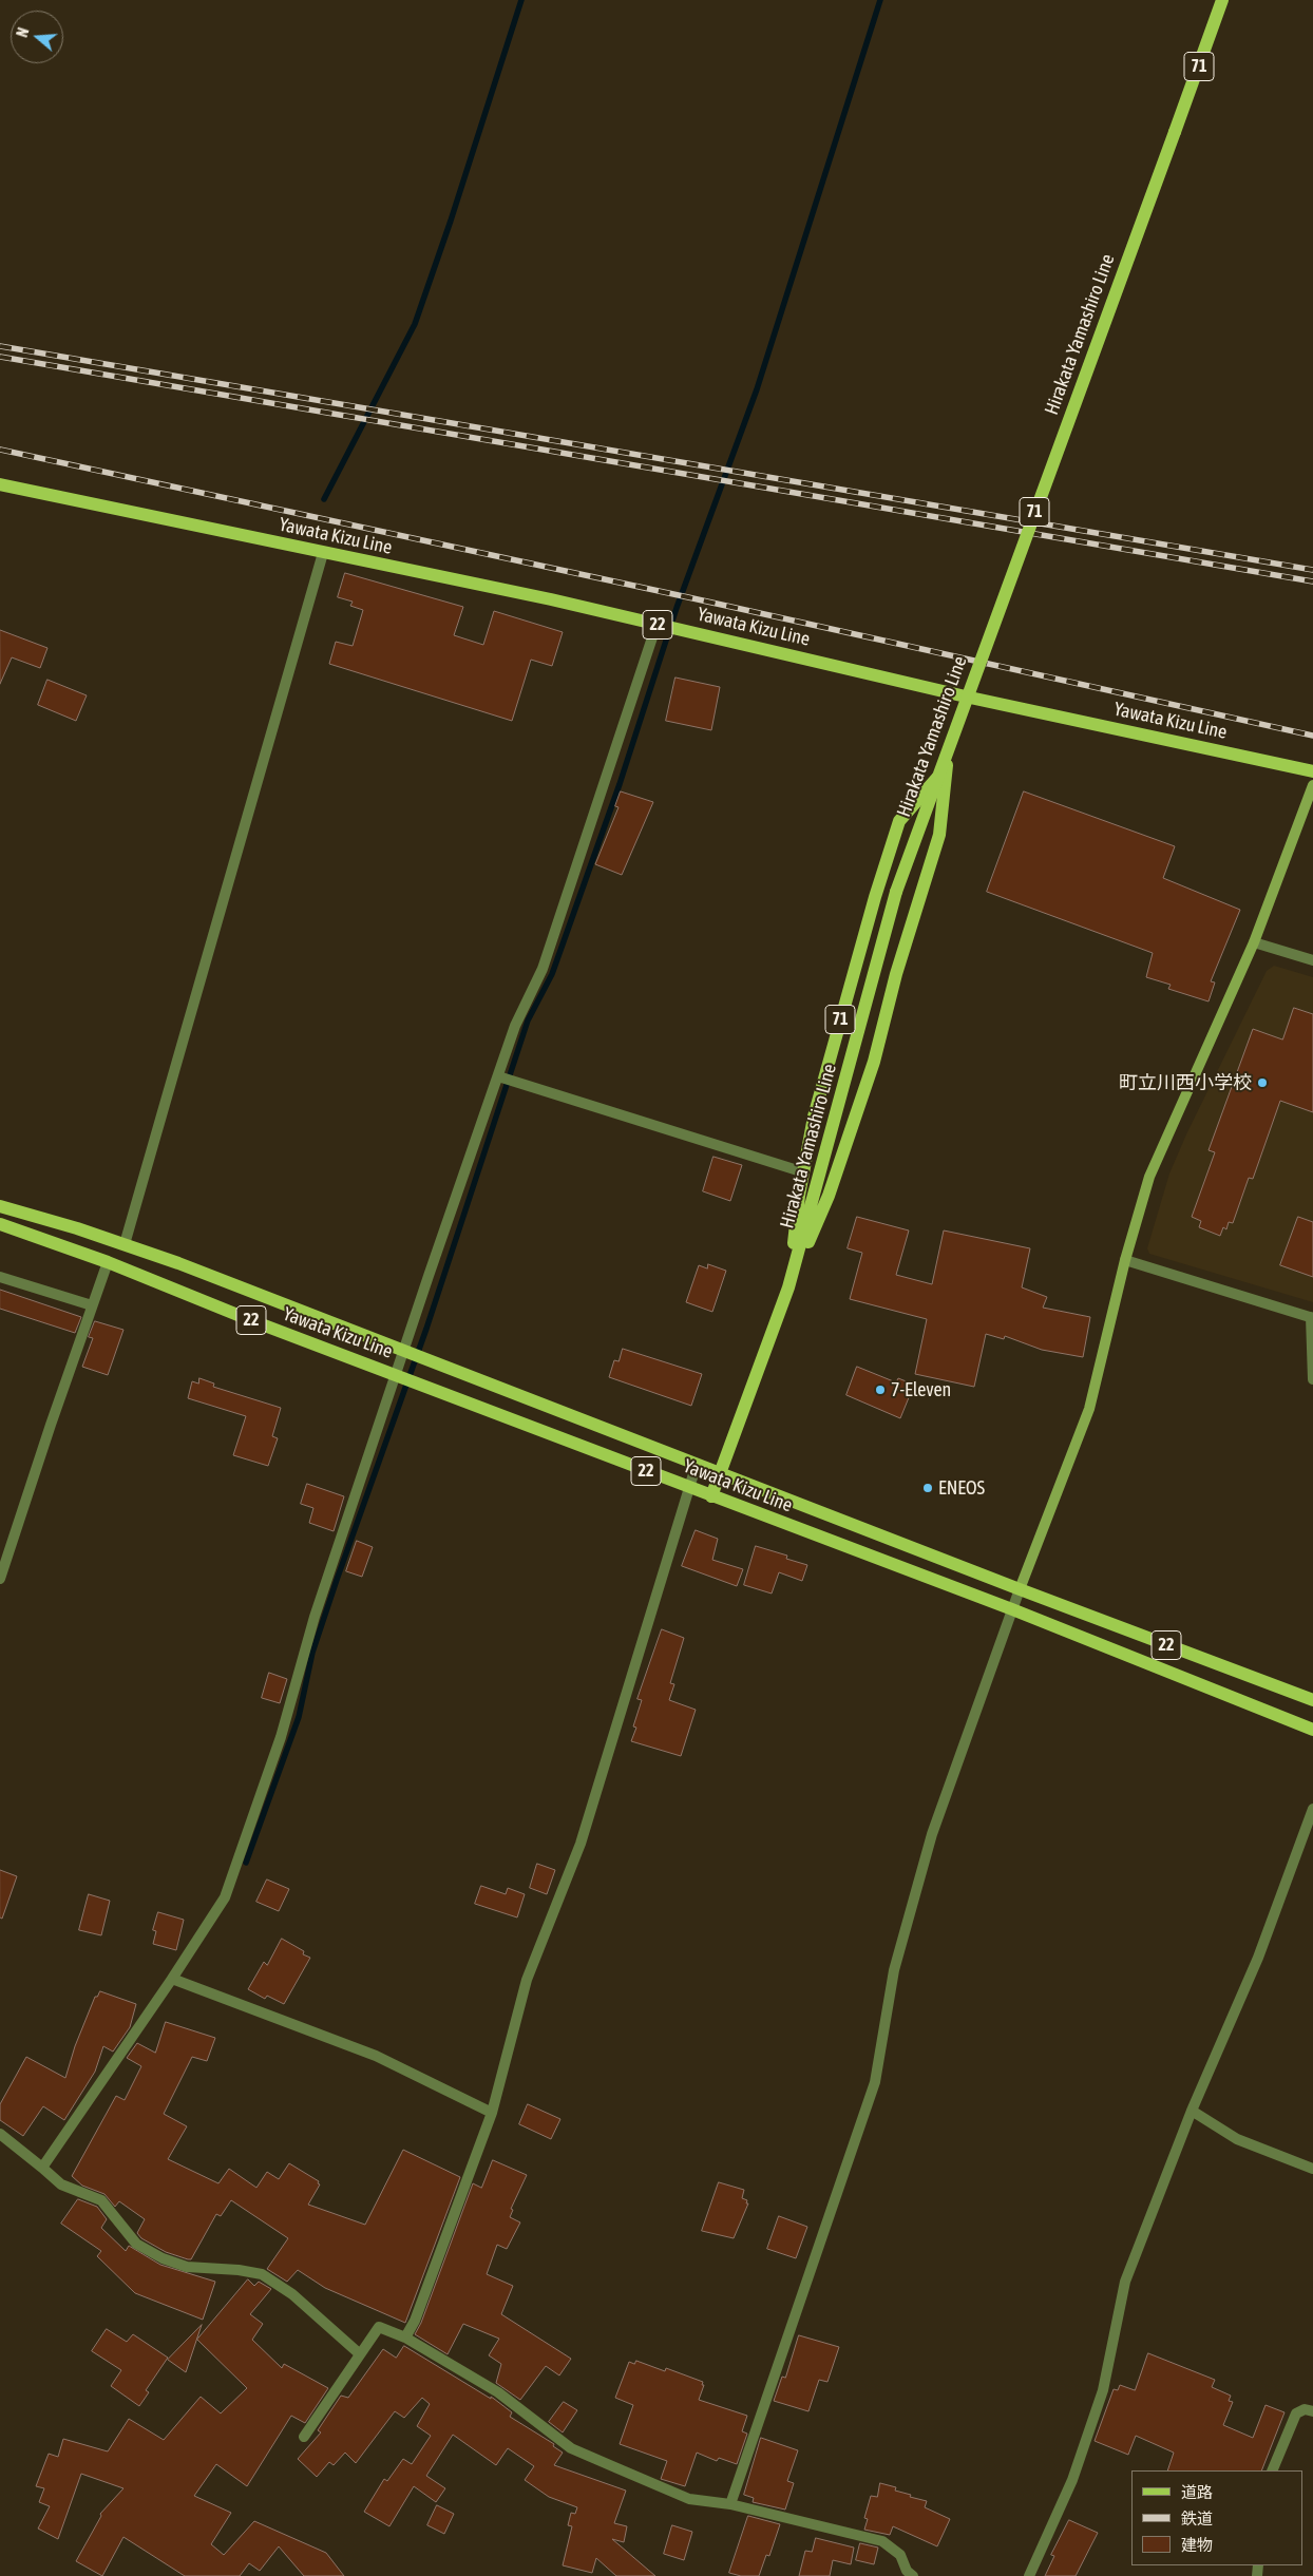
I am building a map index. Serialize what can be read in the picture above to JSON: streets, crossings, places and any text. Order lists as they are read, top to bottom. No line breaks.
{"streets":{"main road":["71","Hirakata Yamashiro Line","Yawata Kizu Line","22"]},"crossings":[["71","Hirakata Yamashiro Line"],["71","Yawata Kizu Line"],["Hirakata Yamashiro Line","Yawata Kizu Line"]],"places":["町立川西小学校","7-Eleven","ENEOS"],"legend":["道路","鉄道","建物"],"north":"left"}
